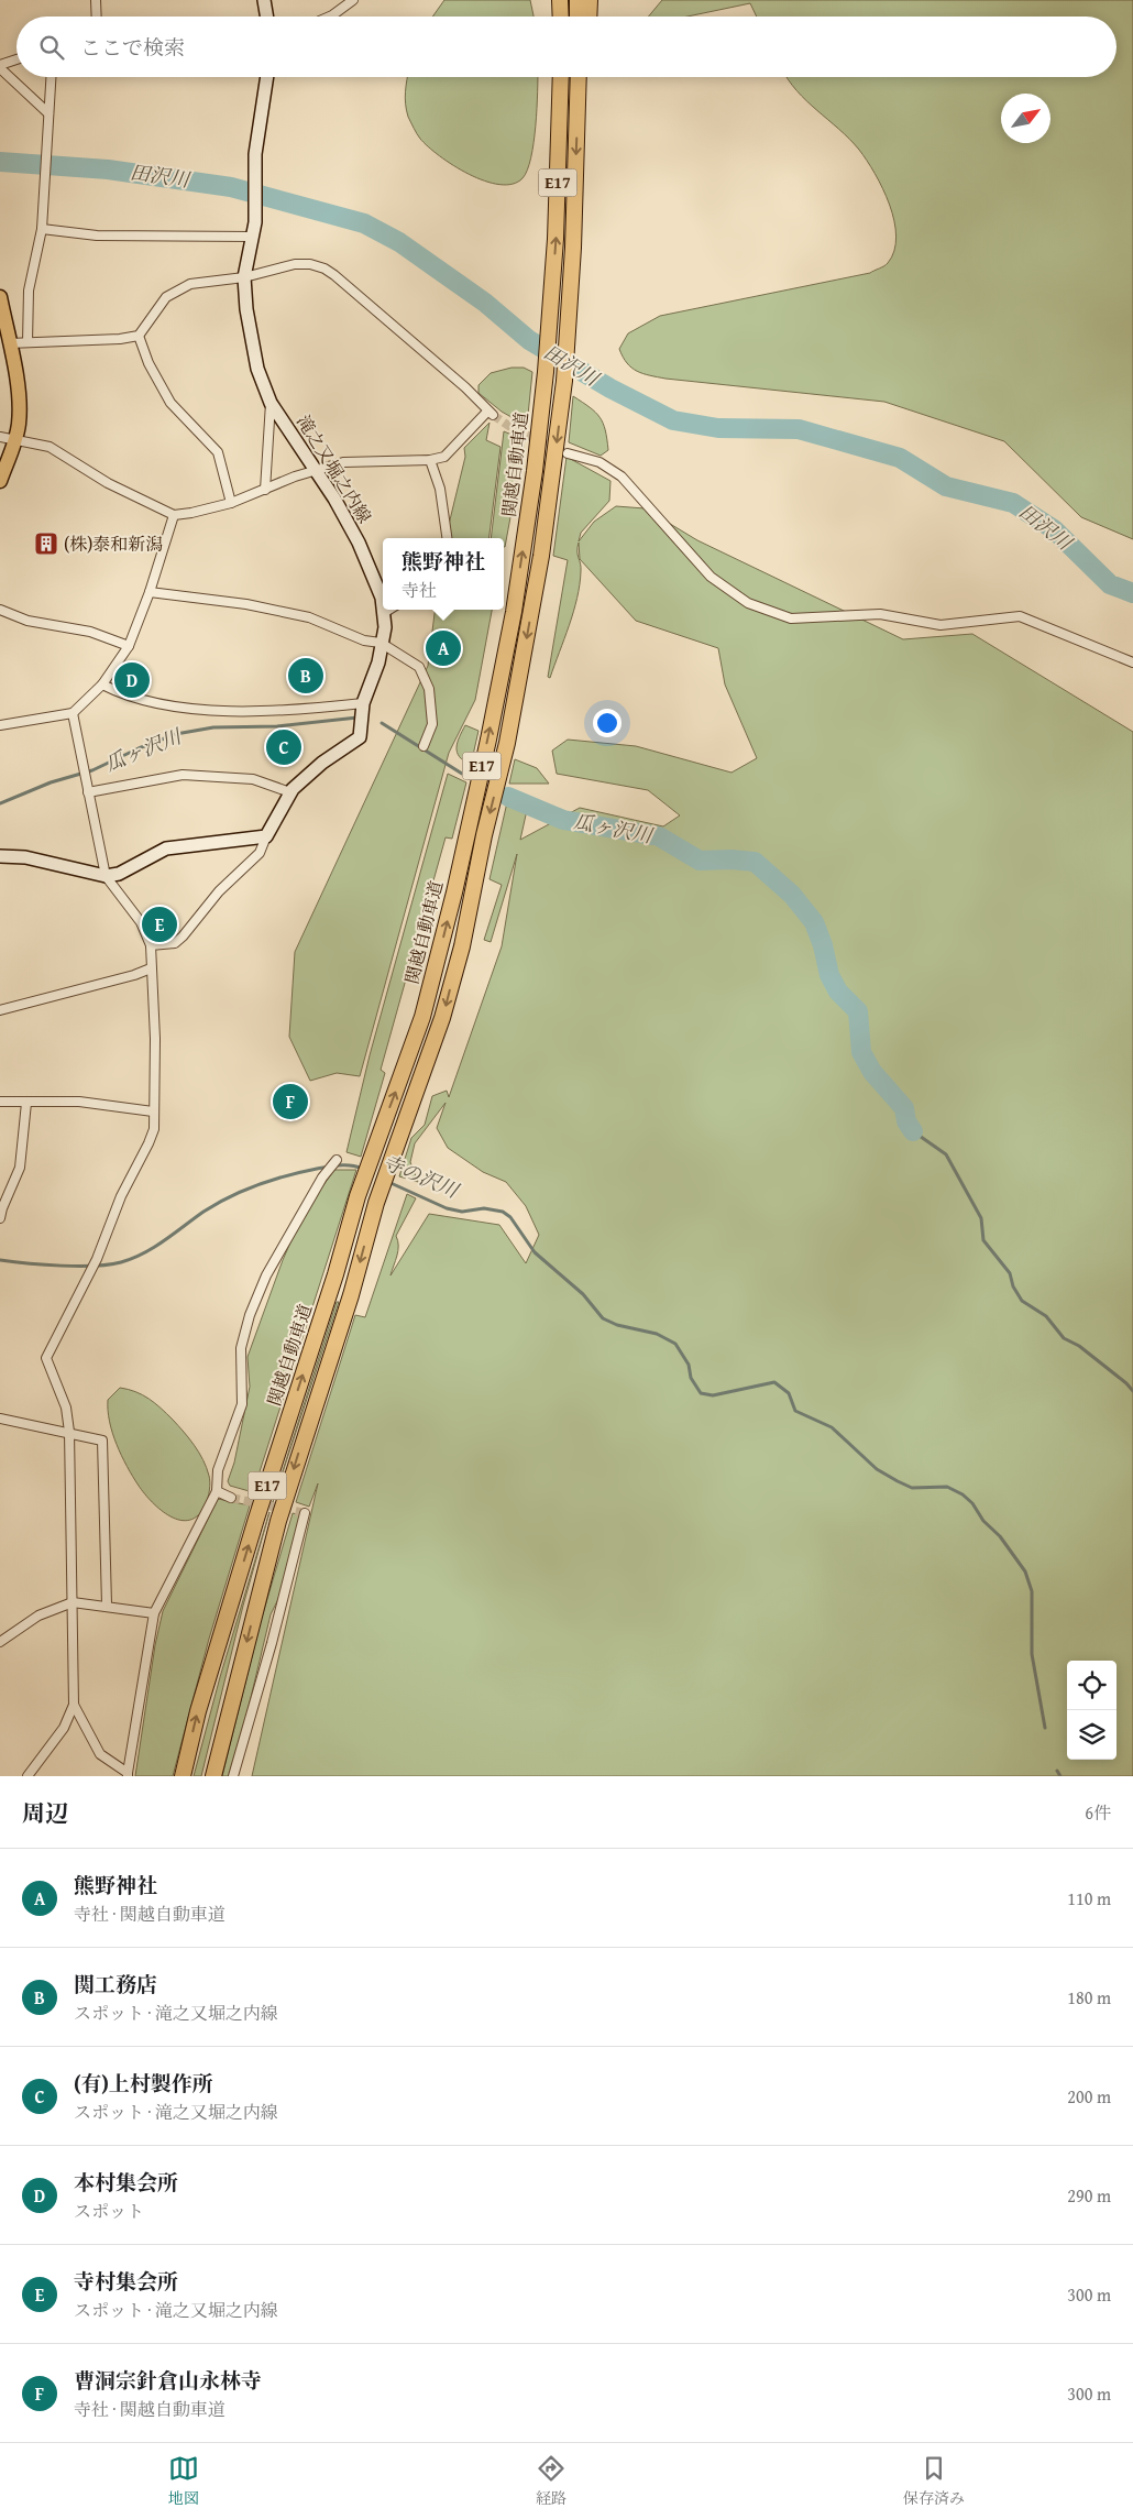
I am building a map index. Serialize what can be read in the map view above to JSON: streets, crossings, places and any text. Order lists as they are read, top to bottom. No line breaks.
{"streets":{"highway":["E17","関越自動車道"],"main road":["滝之又堀之内線"]},"water":["田沢川","瓜ヶ沢川","寺の沢川"],"places":{"building":["(株)泰和新潟"]},"north":"top right","page":{"search":"ここで検索","popup":["熊野神社","寺社"],"pins":["A","B","D","C","E","F"],"heading":["周辺","6件"],"list":[{"mark":"A","name":"熊野神社","note":"寺社 · 関越自動車道","value":"110 m"},{"mark":"B","name":"関工務店","note":"スポット · 滝之又堀之内線","value":"180 m"},{"mark":"C","name":"(有)上村製作所","note":"スポット · 滝之又堀之内線","value":"200 m"},{"mark":"D","name":"本村集会所","note":"スポット","value":"290 m"},{"mark":"E","name":"寺村集会所","note":"スポット · 滝之又堀之内線","value":"300 m"},{"mark":"F","name":"曹洞宗針倉山永林寺","note":"寺社 · 関越自動車道","value":"300 m"}],"nav":["地図","経路","保存済み"]}}
